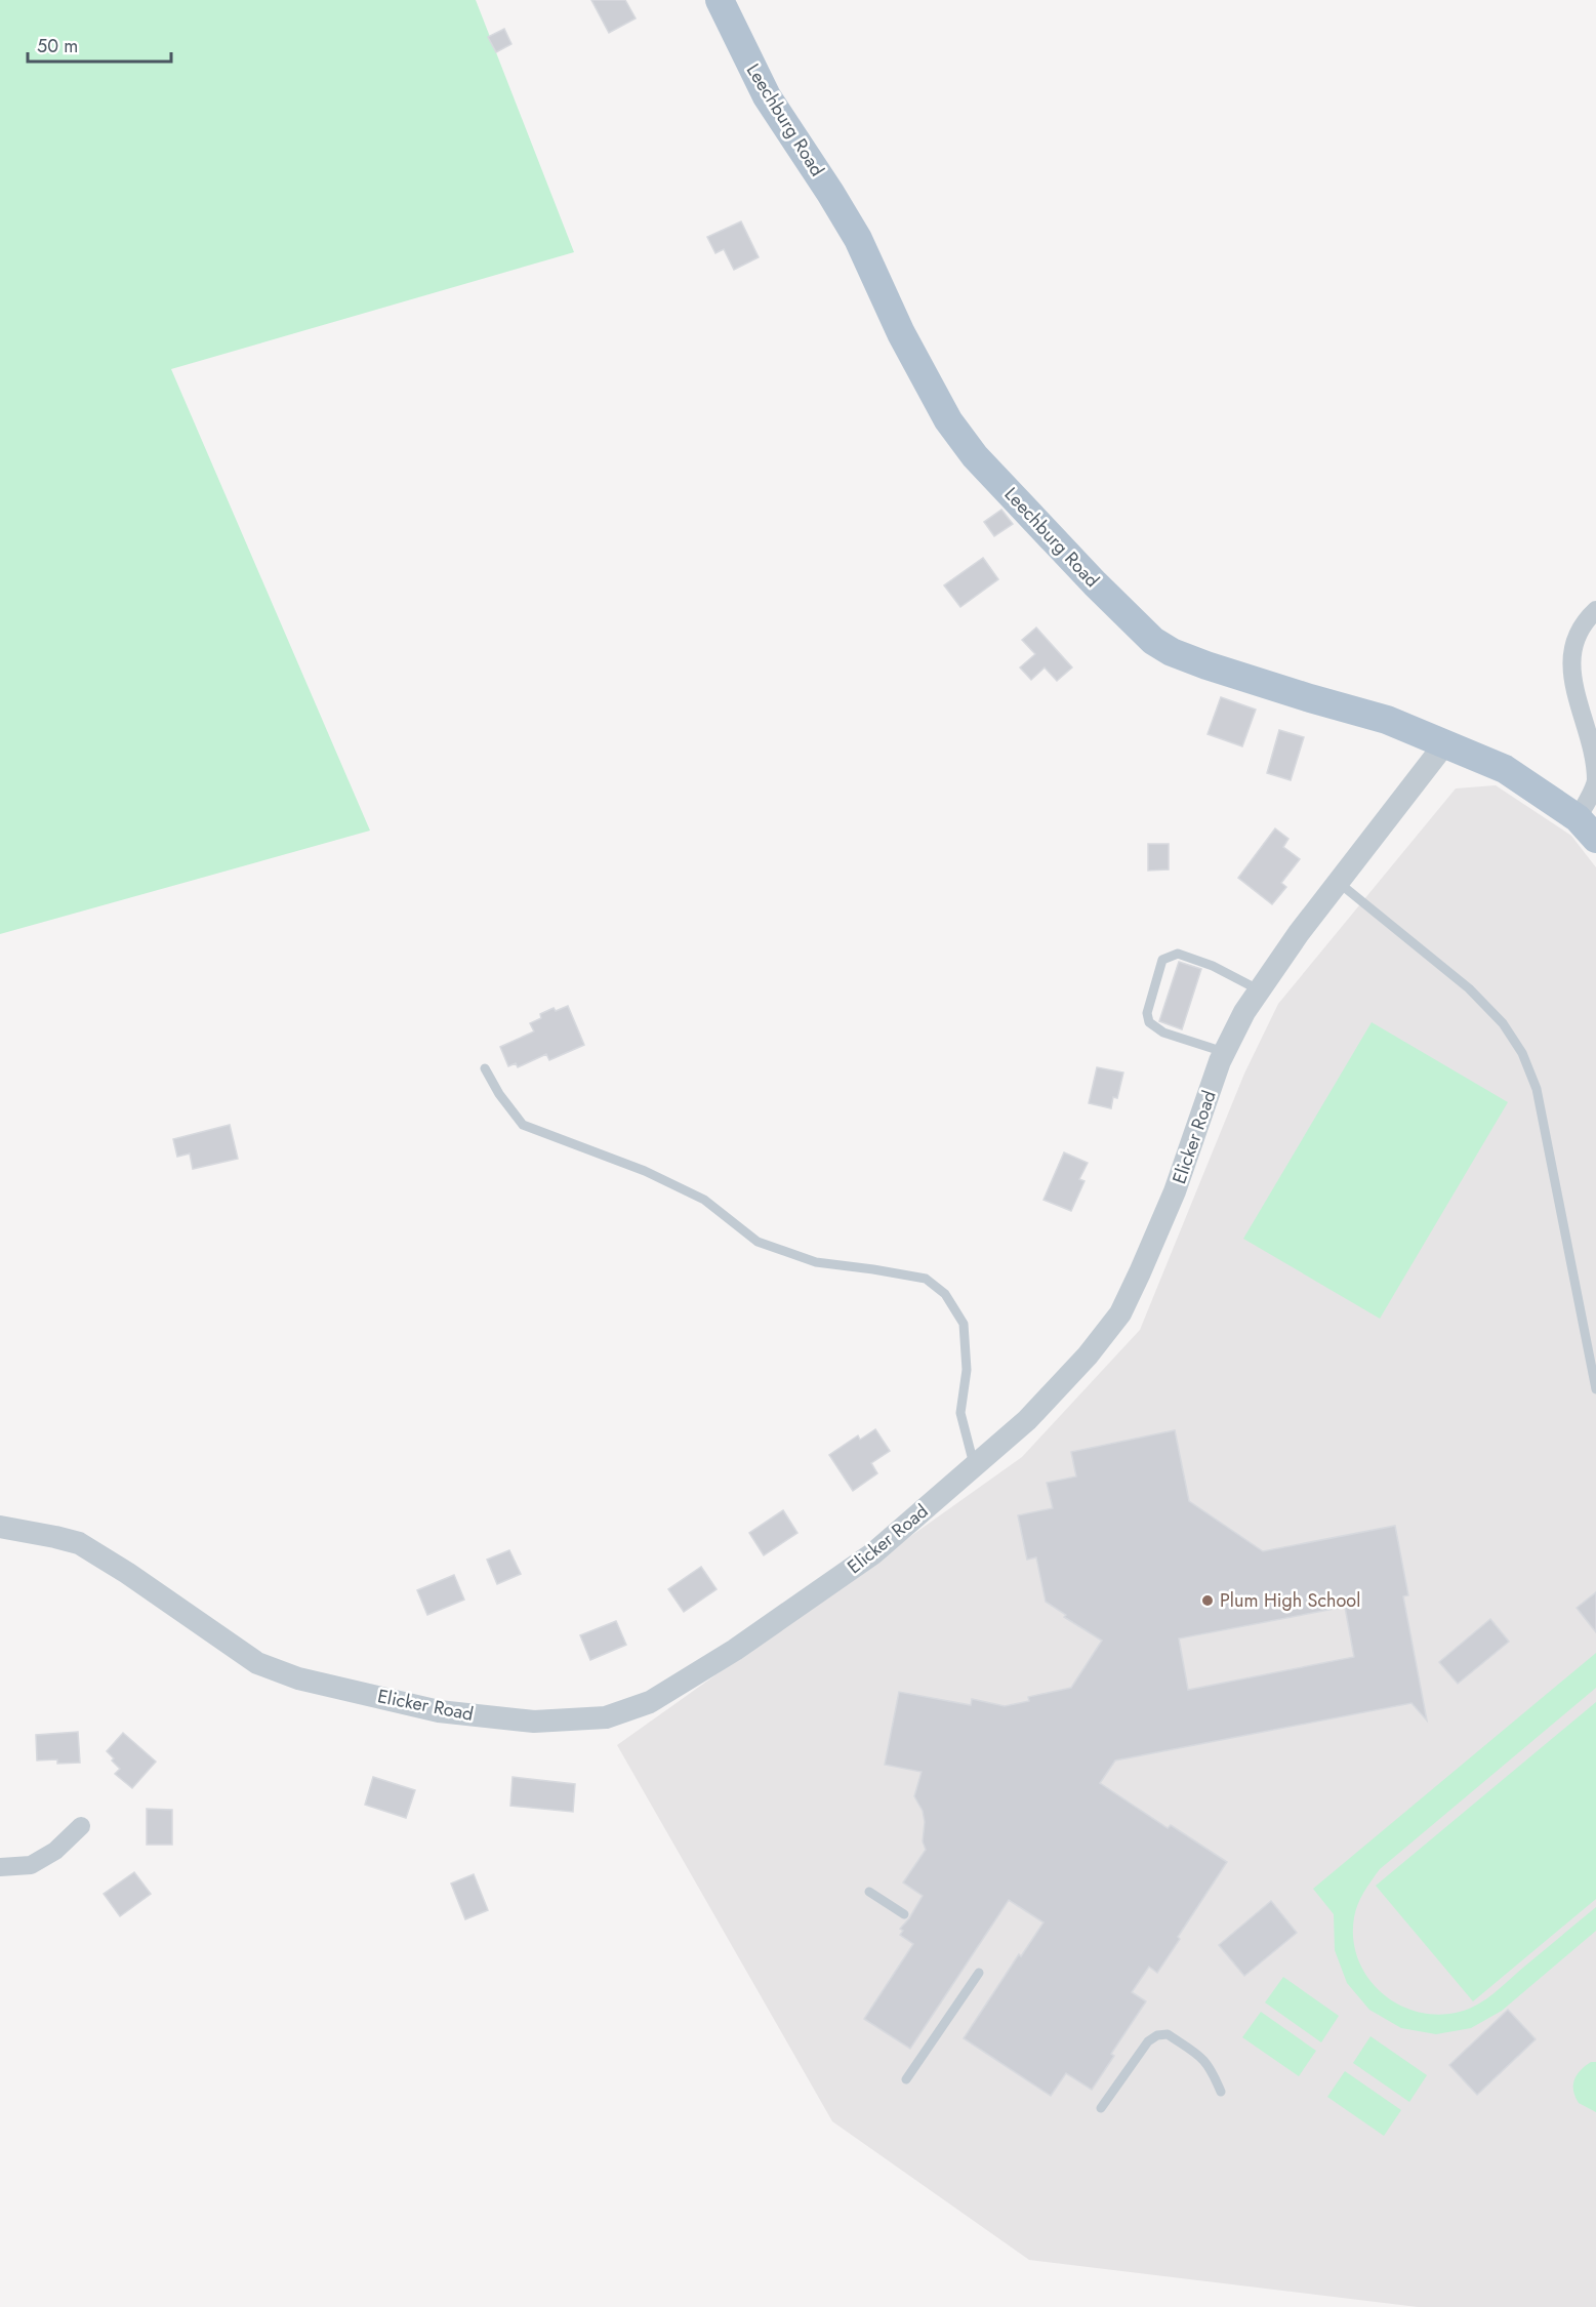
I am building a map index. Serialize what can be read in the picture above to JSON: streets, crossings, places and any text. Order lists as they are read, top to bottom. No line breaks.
{"streets":{"main road":["Leechburg Road"],"street":["Elicker Road"]},"crossings":[["Leechburg Road","Elicker Road"]],"places":["Plum High School"],"scale_bar":"50 m"}
